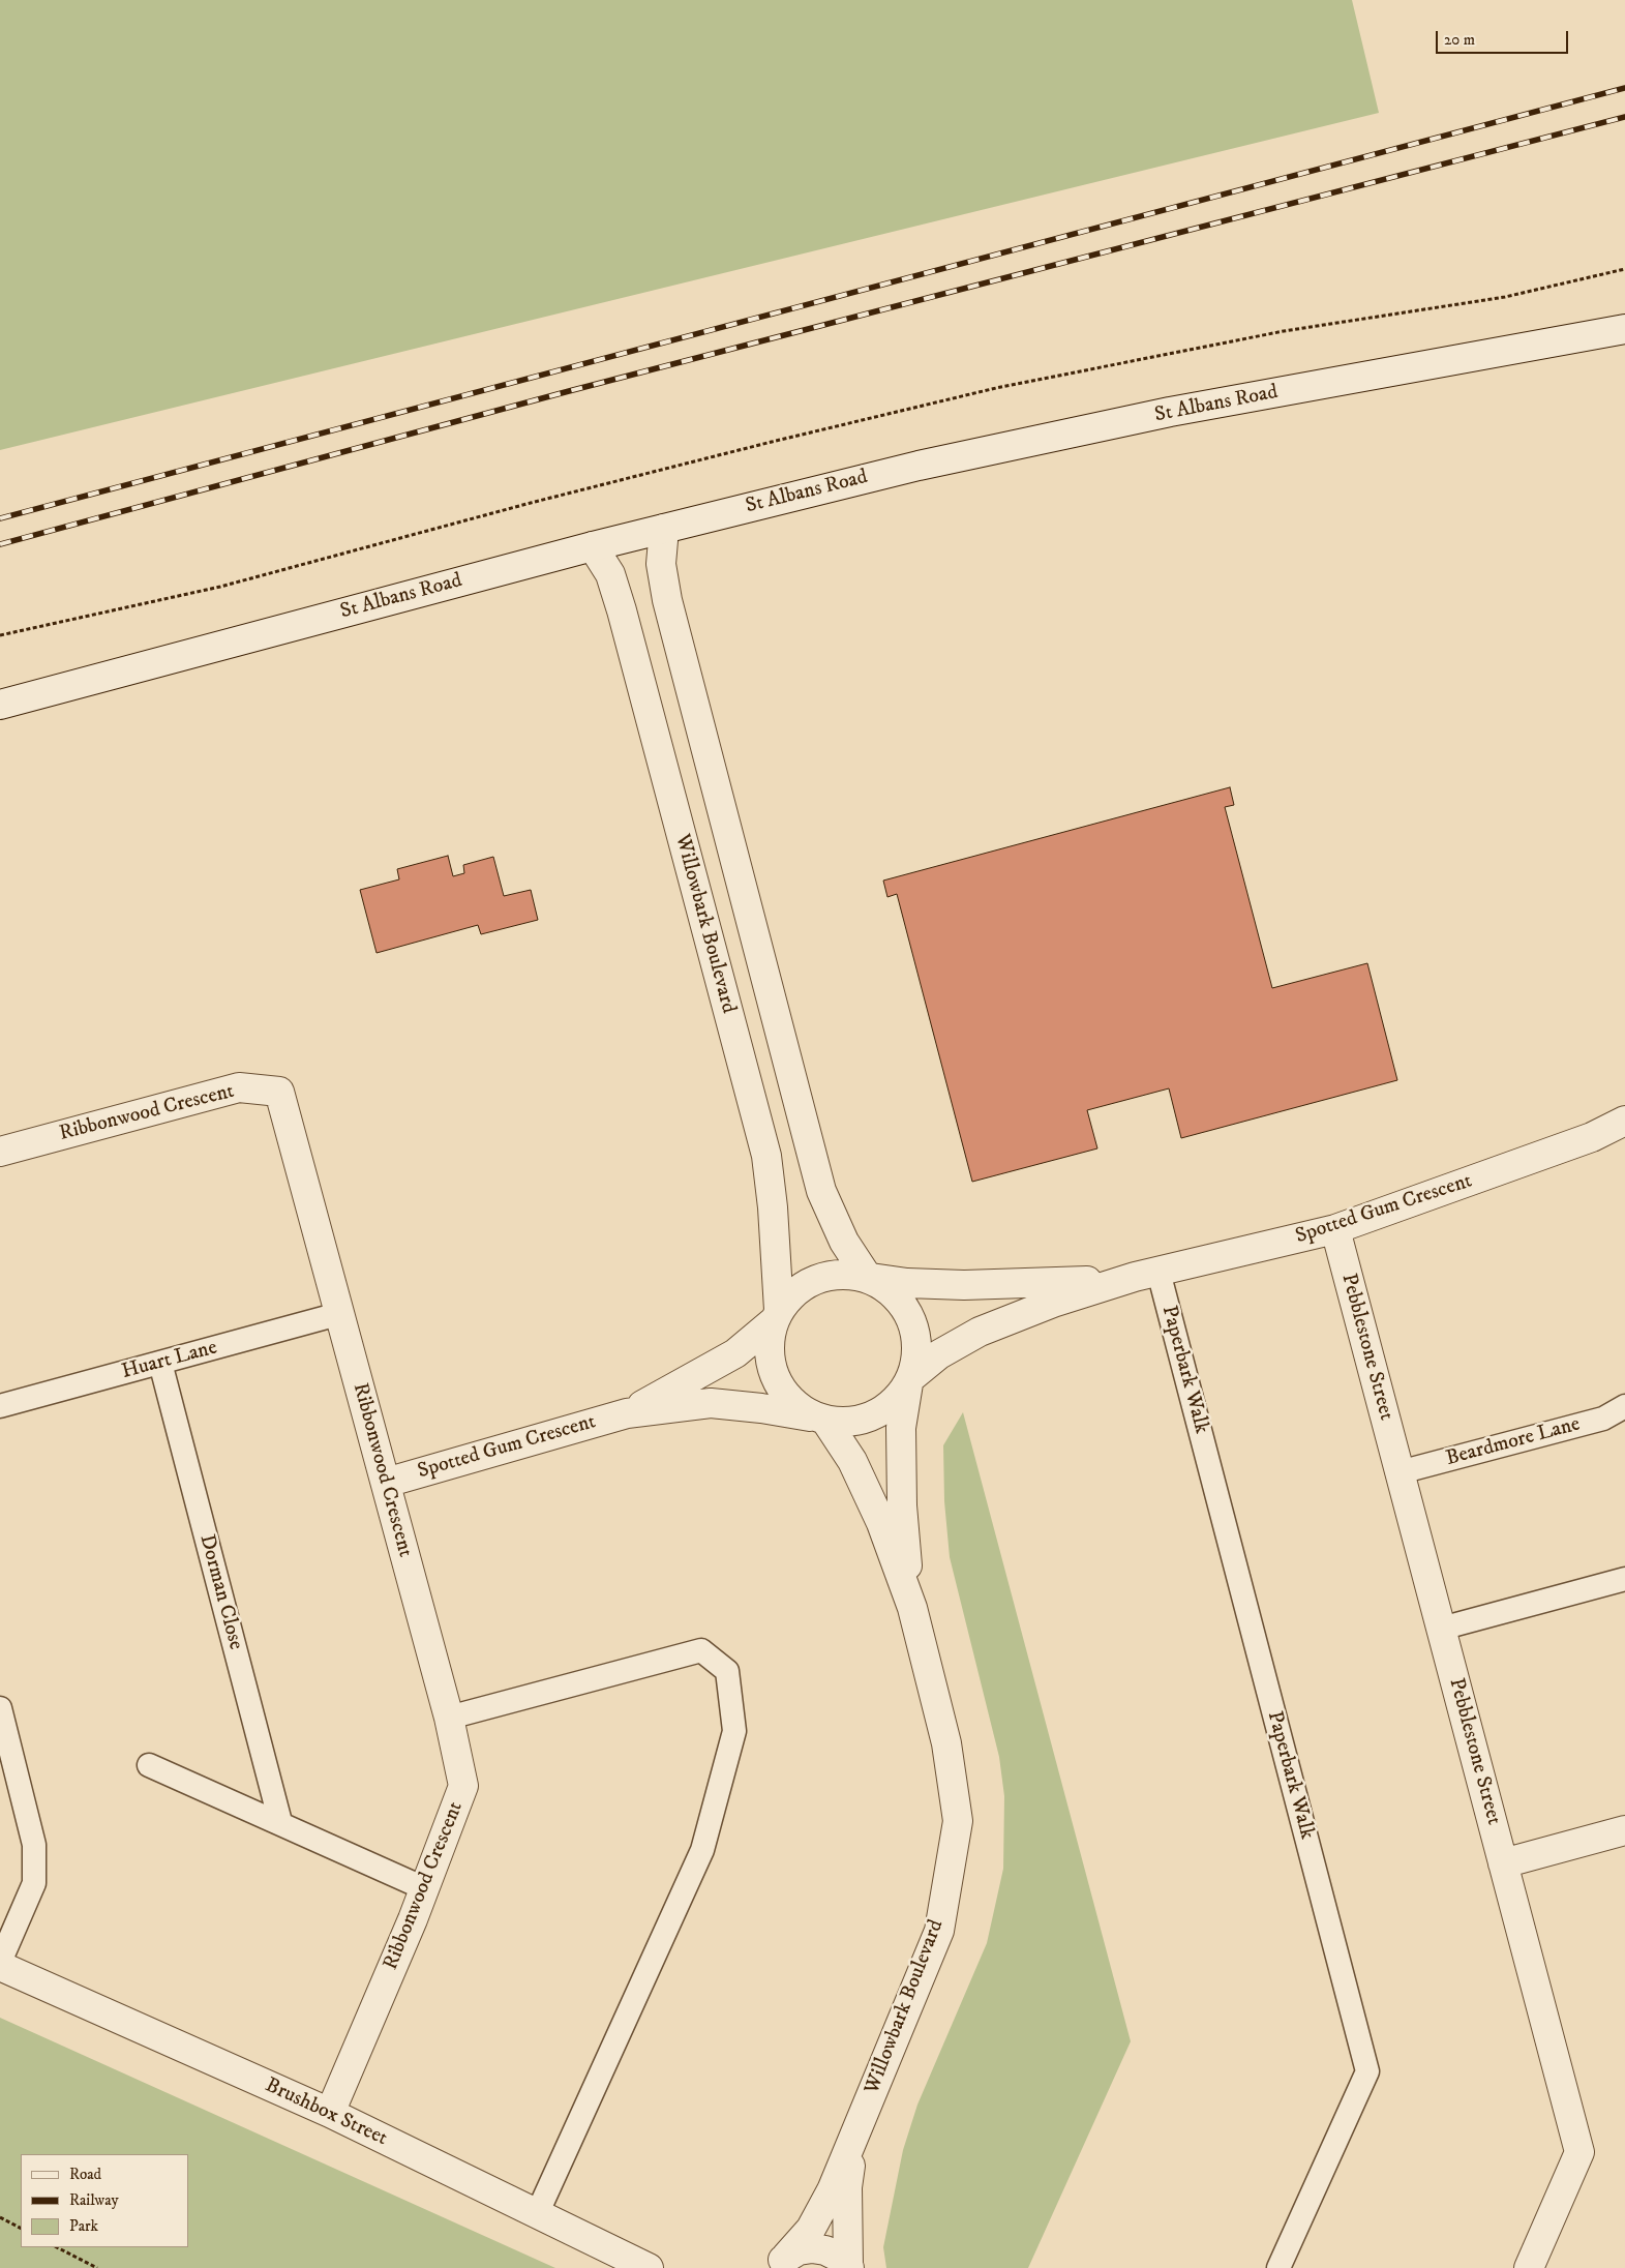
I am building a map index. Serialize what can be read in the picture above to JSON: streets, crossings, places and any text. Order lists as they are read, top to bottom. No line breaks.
{"streets":{"street":["St Albans Road","Willowbark Boulevard","Ribbonwood Crescent","Spotted Gum Crescent","Pebblestone Street","Brushbox Street"],"lane":["Huart Lane","Paperbark Walk","Beardmore Lane","Dorman Close"]},"crossings":[["St Albans Road","Willowbark Boulevard"],["Willowbark Boulevard","Spotted Gum Crescent"],["Ribbonwood Crescent","Spotted Gum Crescent"],["Ribbonwood Crescent","Huart Lane"],["Ribbonwood Crescent","Brushbox Street"],["Spotted Gum Crescent","Pebblestone Street"],["Spotted Gum Crescent","Paperbark Walk"],["Pebblestone Street","Beardmore Lane"],["Huart Lane","Dorman Close"]],"legend":["Road","Railway","Park"],"scale_bar":"20 m"}
